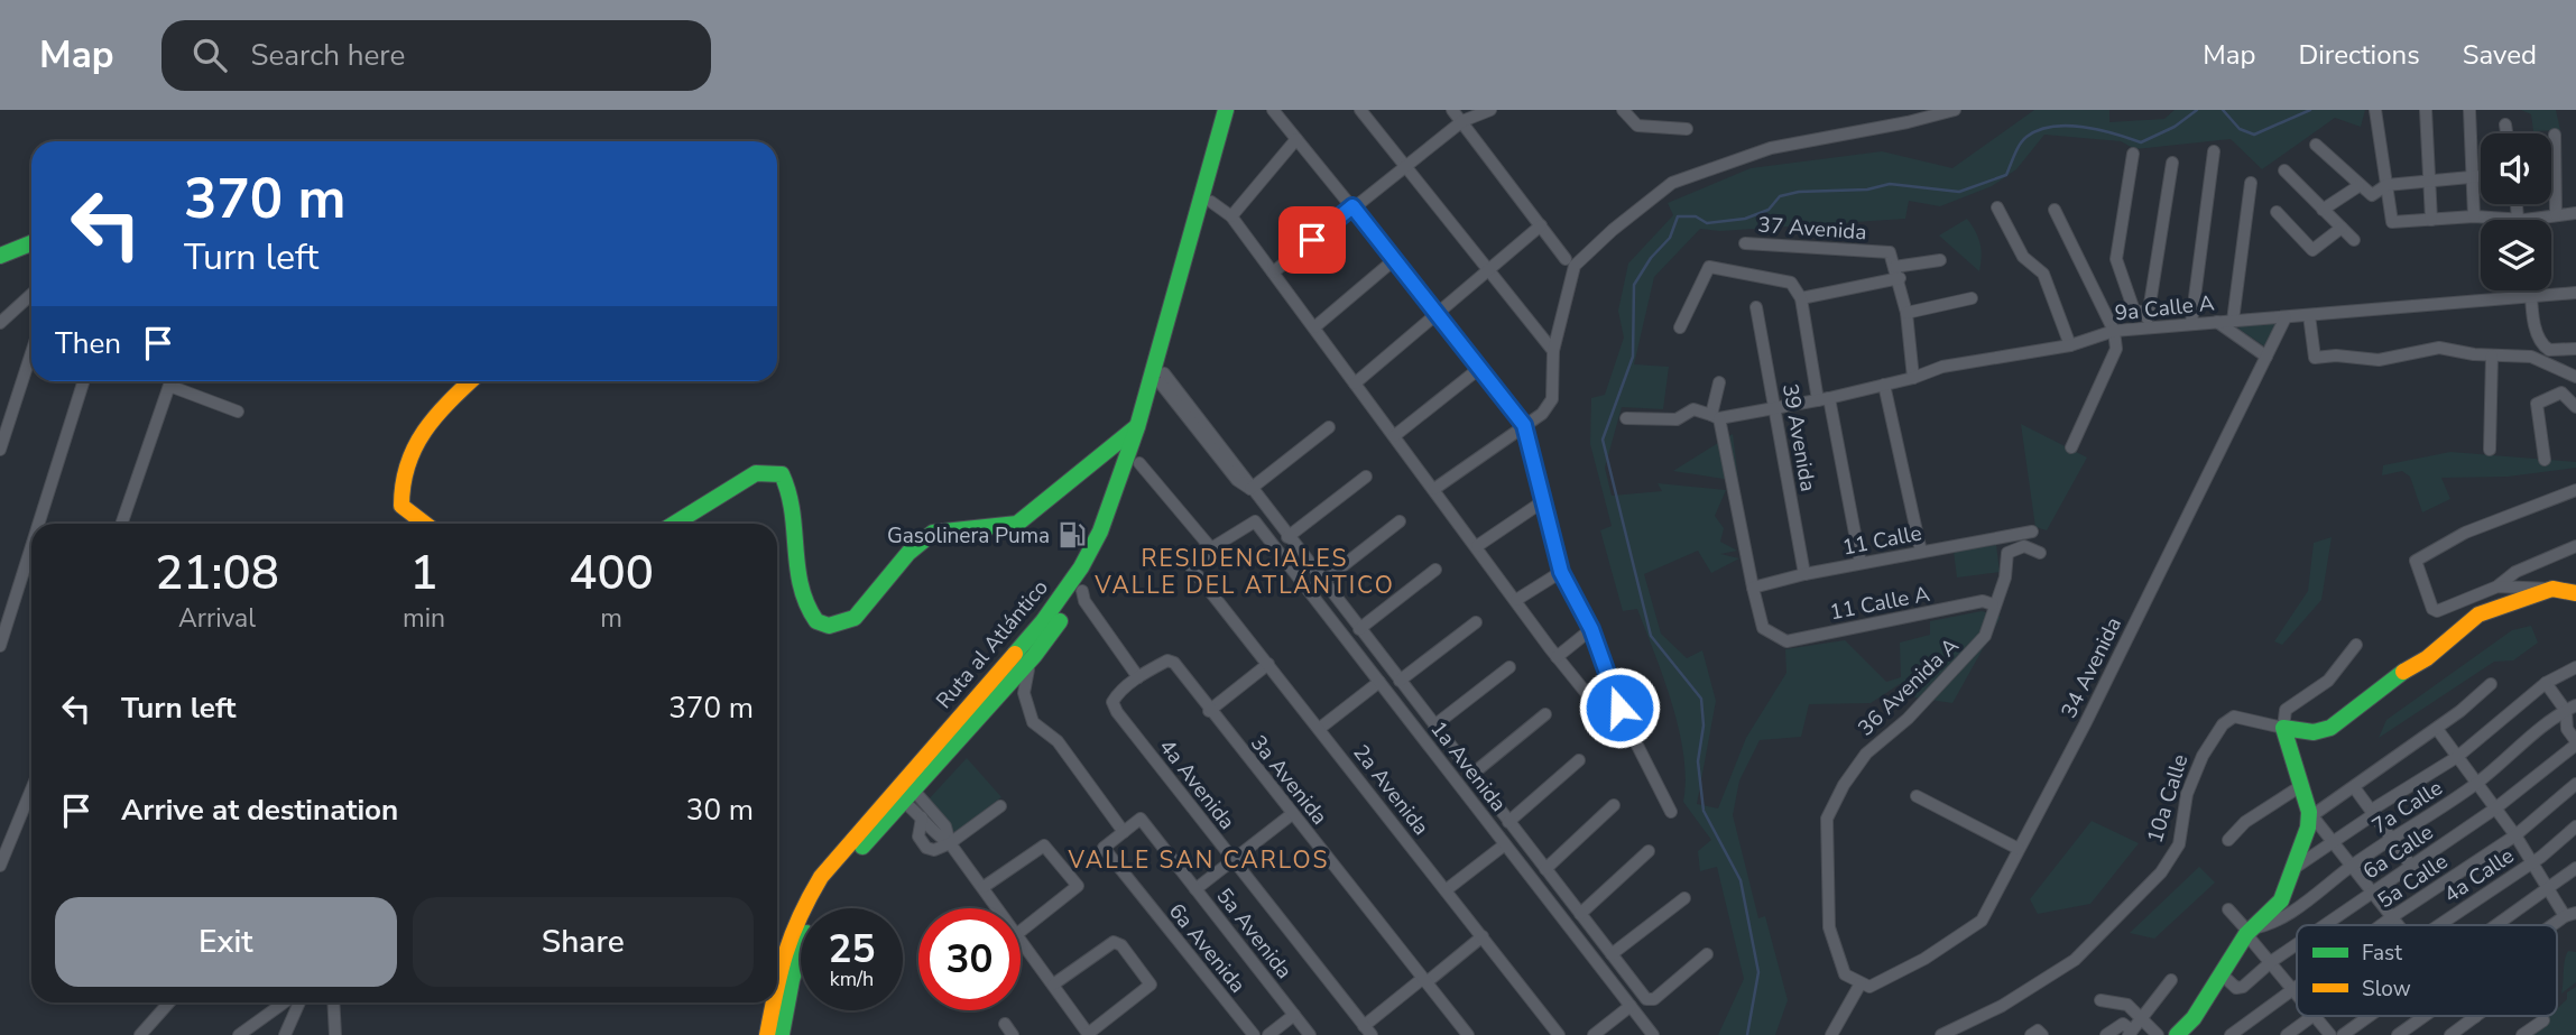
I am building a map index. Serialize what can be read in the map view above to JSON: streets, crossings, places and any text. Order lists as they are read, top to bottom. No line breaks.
{"streets":{"main road":["Ruta al Atlántico","10a Calle"],"street":["37 Avenida","9a Calle A","39 Avenida","11 Calle","11 Calle A","34 Avenida","36 Avenida A","1a Avenida","3a Avenida","4a Avenida","2a Avenida","7a Calle","6a Calle","4a Calle","5a Calle","5a Avenida","6a Avenida"]},"crossings":[["9a Calle A","39 Avenida"],["9a Calle A","34 Avenida"],["39 Avenida","11 Calle"],["11 Calle","11 Calle A"],["11 Calle A","36 Avenida A"],["34 Avenida","36 Avenida A"],["1a Avenida","2a Avenida"],["3a Avenida","4a Avenida"],["5a Avenida","6a Avenida"]],"districts":["RESIDENCIALES VALLE DEL ATLÁNTICO","VALLE SAN CARLOS"],"places":{"fuel station":["Gasolinera Puma"]},"legend":["Fast","Slow"],"page":{"header":"Map","search":"Search here","nav":["Map","Directions","Saved"],"turn":["370 m","Turn left"],"then":"Then","eta":["21:08","Arrival","1","min","400","m"],"list":[{"name":"Turn left","value":"370 m"},{"name":"Arrive at destination","value":"30 m"}],"buttons":["Exit","Share"],"speed":"25 km/h","limit":"30"}}
